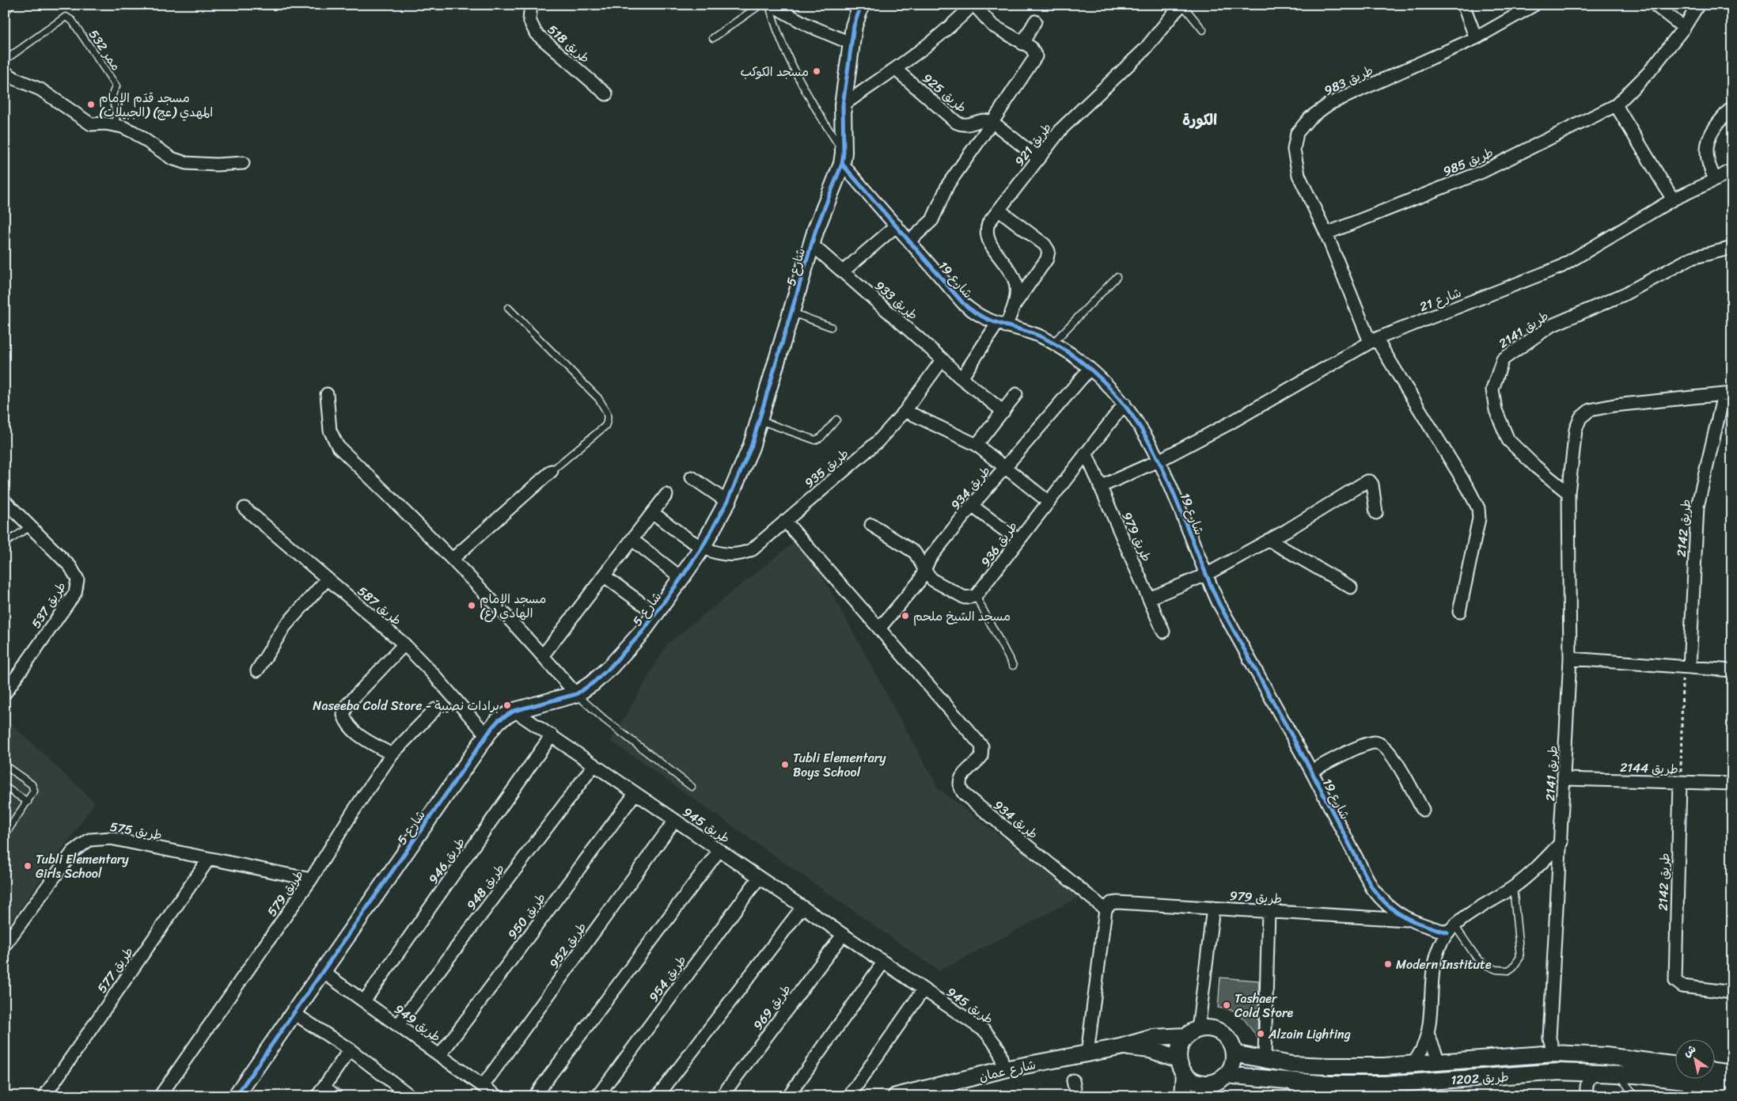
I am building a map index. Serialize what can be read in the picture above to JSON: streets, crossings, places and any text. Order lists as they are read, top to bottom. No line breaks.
{"streets":{"street":["طريق 518","طريق 983","طريق 925","طريق 921","طريق 985","شارع 5","شارع 19","شارع 21","طريق 933","طريق 2141","طريق 935","طريق 934","طريق 2142","طريق 979","طريق 936","طريق 537","طريق 587","طريق 2144","طريق 945","طريق 575","طريق 946","طريق 948","طريق 579","طريق 950","طريق 952","طريق 577","طريق 954","طريق 969","طريق 949","شارع عمان","طريق 1202"],"lane":["ممر 532"]},"crossings":[["طريق 983","طريق 985"],["طريق 983","شارع 21"],["طريق 921","شارع 19"],["شارع 5","شارع 19"],["شارع 5","طريق 933"],["شارع 5","طريق 935"],["شارع 5","طريق 587"],["شارع 5","طريق 945"],["شارع 5","طريق 949"],["شارع 19","شارع 21"],["شارع 19","طريق 934"],["شارع 19","طريق 979"],["شارع 19","طريق 936"],["شارع 21","طريق 979"],["طريق 933","طريق 935"],["طريق 2141","طريق 2142"],["طريق 2141","طريق 2144"],["طريق 2141","طريق 1202"],["طريق 935","طريق 934"],["طريق 934","طريق 979"],["طريق 2142","طريق 2144"],["طريق 979","طريق 936"],["طريق 945","طريق 946"],["طريق 945","طريق 948"],["طريق 945","طريق 950"],["طريق 945","طريق 952"],["طريق 945","طريق 954"],["طريق 945","طريق 969"],["طريق 945","شارع عمان"],["طريق 575","طريق 579"],["طريق 575","طريق 577"],["طريق 946","طريق 949"],["طريق 948","طريق 949"],["طريق 950","طريق 949"],["طريق 952","طريق 949"],["شارع عمان","طريق 1202"]],"districts":["الكورة"],"places":["مسجد الكوكب","مسجد قدَم الإمام المهدي (عج) (الجبيلات)","مسجد الإمام الهادي (ع)","مسجد الشيخ ملحم","Naseeba Cold Store - برادات نصيبة","Tubli Elementary Boys School","Tubli Elementary Girls School","Modern Institute","Tashaer Cold Store","Alzain Lighting"],"north":"top left"}
